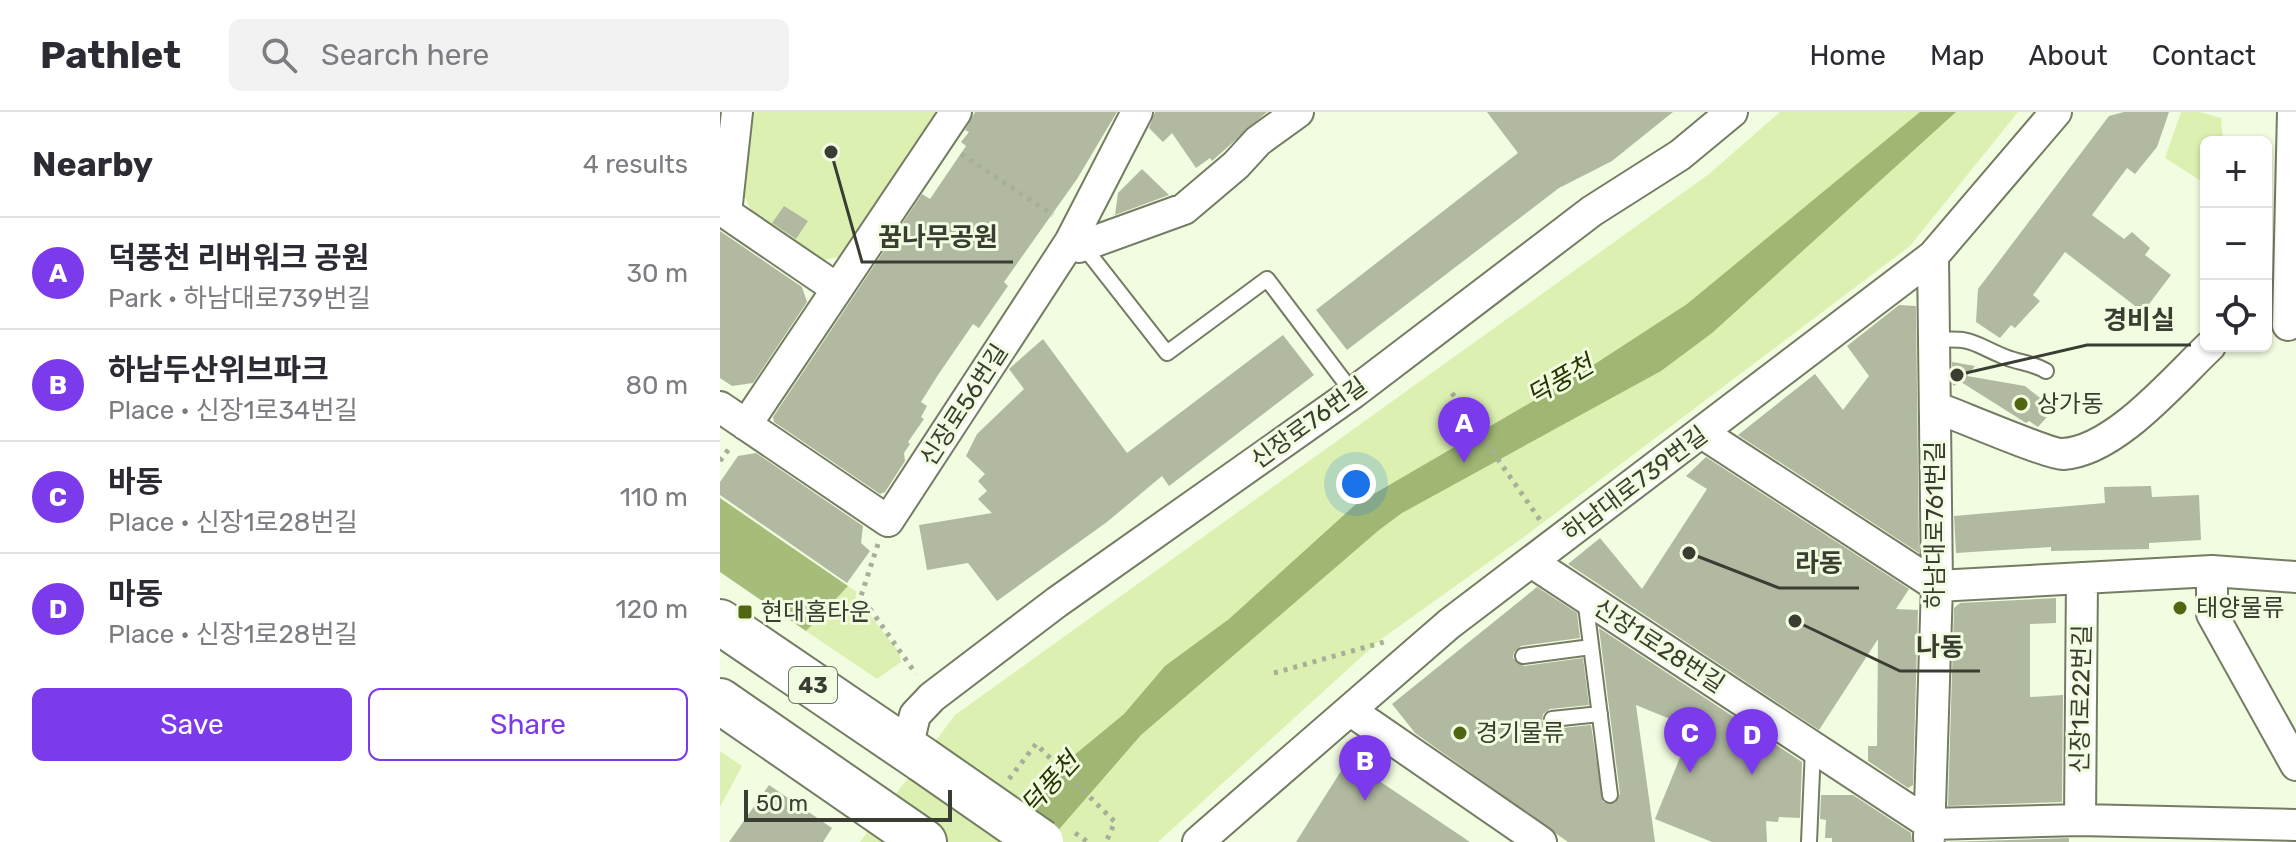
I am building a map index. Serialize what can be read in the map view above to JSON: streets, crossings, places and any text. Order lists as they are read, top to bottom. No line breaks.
{"streets":{"main road":["43"],"street":["신장로56번길","신장로76번길","하남대로739번길","하남대로761번길","신장1로28번길","신장1로22번길"]},"crossings":[["신장로76번길","43"],["하남대로739번길","하남대로761번길"],["하남대로739번길","신장1로28번길"],["하남대로761번길","신장1로28번길"]],"water":["덕풍천"],"places":{"other":["꿈나무공원","경비실","상가동","라동","태양물류","나동","경기물류"],"transit":["현대홈타운"]},"scale_bar":"50 m","page":{"header":"Pathlet","search":"Search here","nav":["Home","Map","About","Contact"],"heading":["Nearby","4 results"],"map_buttons":["+","−"],"list":[{"mark":"A","name":"덕풍천 리버워크 공원","note":"Park · 하남대로739번길","value":"30 m"},{"mark":"B","name":"하남두산위브파크","note":"Place · 신장1로34번길","value":"80 m"},{"mark":"C","name":"바동","note":"Place · 신장1로28번길","value":"110 m"},{"mark":"D","name":"마동","note":"Place · 신장1로28번길","value":"120 m"}],"pins":["A","C","D","B"],"buttons":["Save","Share"],"scale":"50 m"}}
